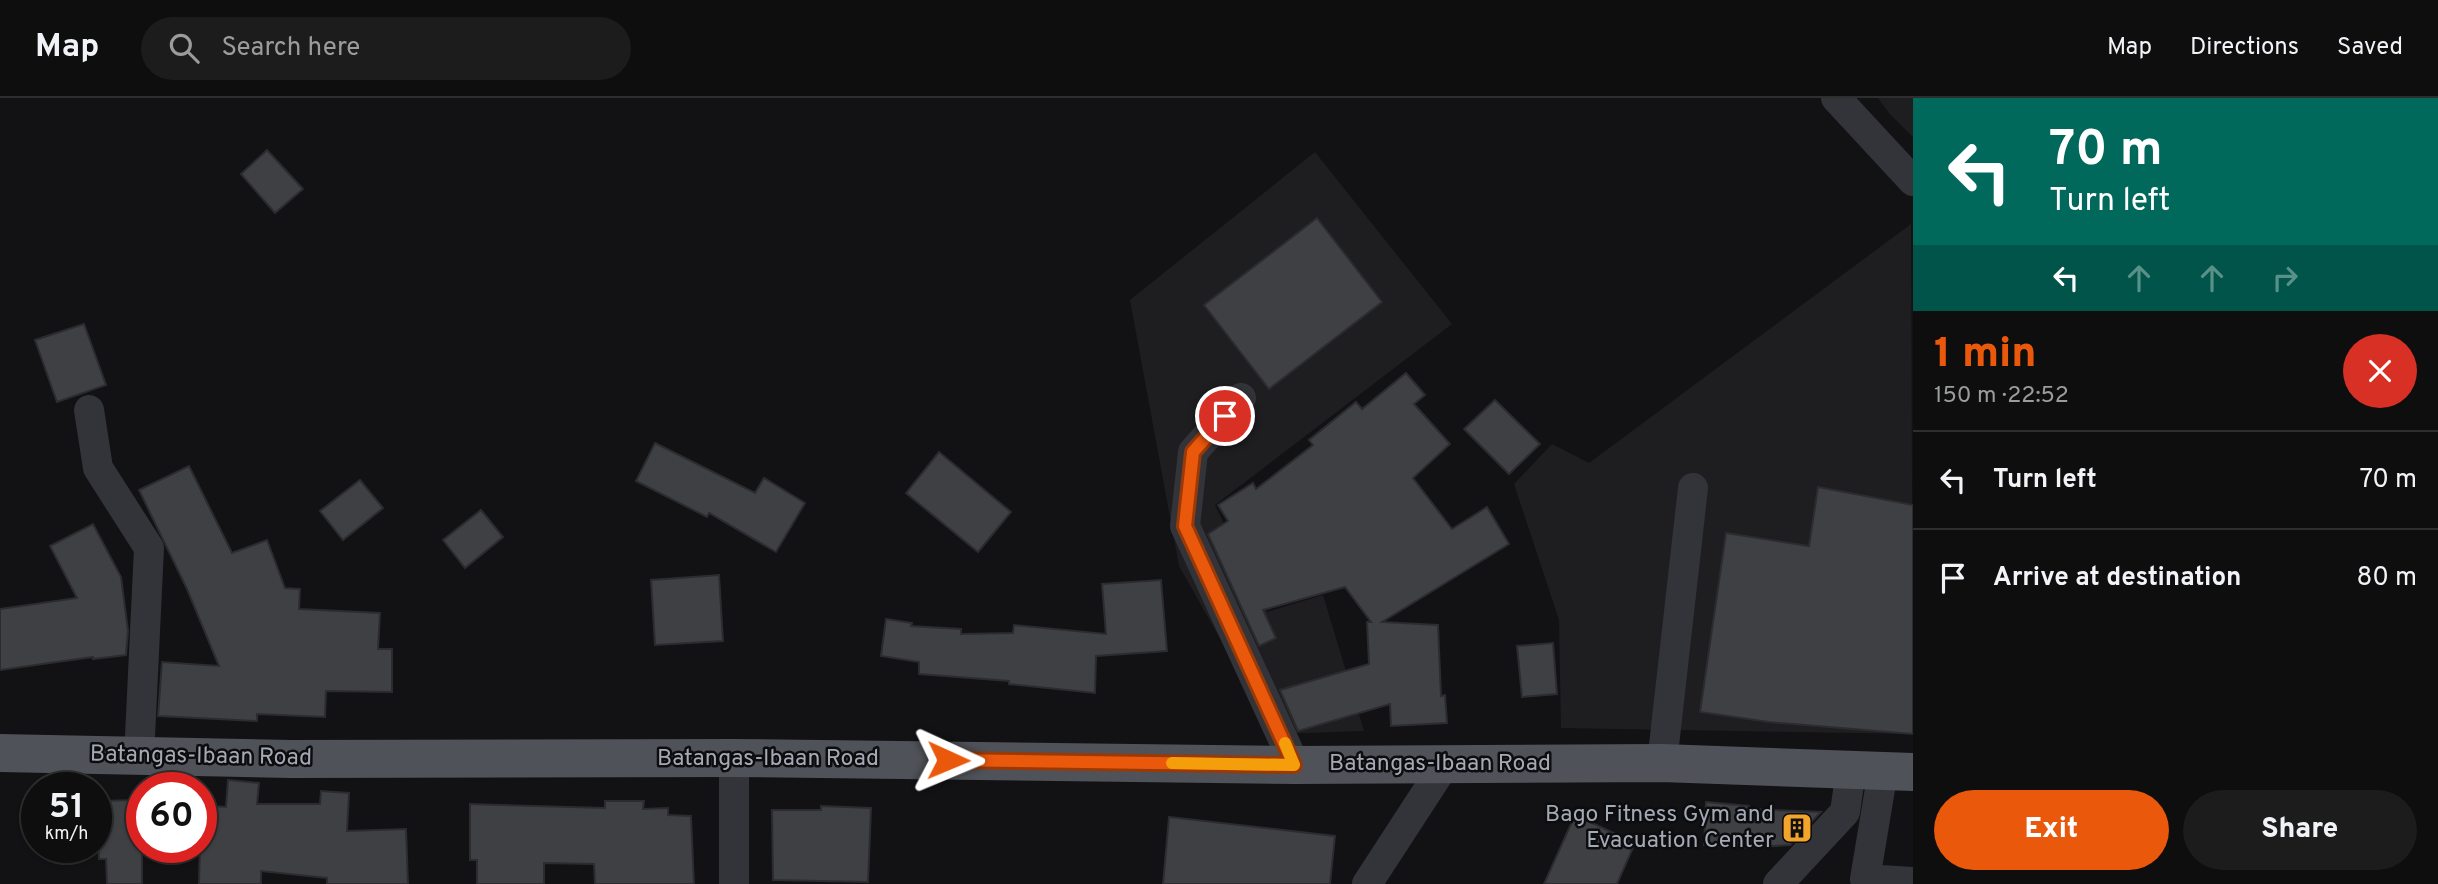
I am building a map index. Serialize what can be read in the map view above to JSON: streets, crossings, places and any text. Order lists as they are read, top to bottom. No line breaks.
{"streets":{"main road":["Batangas-Ibaan Road"]},"places":{"building":["Bago Fitness Gym and Evacuation Center"]},"page":{"header":"Map","search":"Search here","nav":["Map","Directions","Saved"],"turn":["70 m","Turn left"],"heading":["1 min","150 m · 22:52"],"list":[{"name":"Turn left","value":"70 m"},{"name":"Arrive at destination","value":"80 m"}],"speed":"51 km/h","limit":"60","buttons":["Exit","Share"]}}
